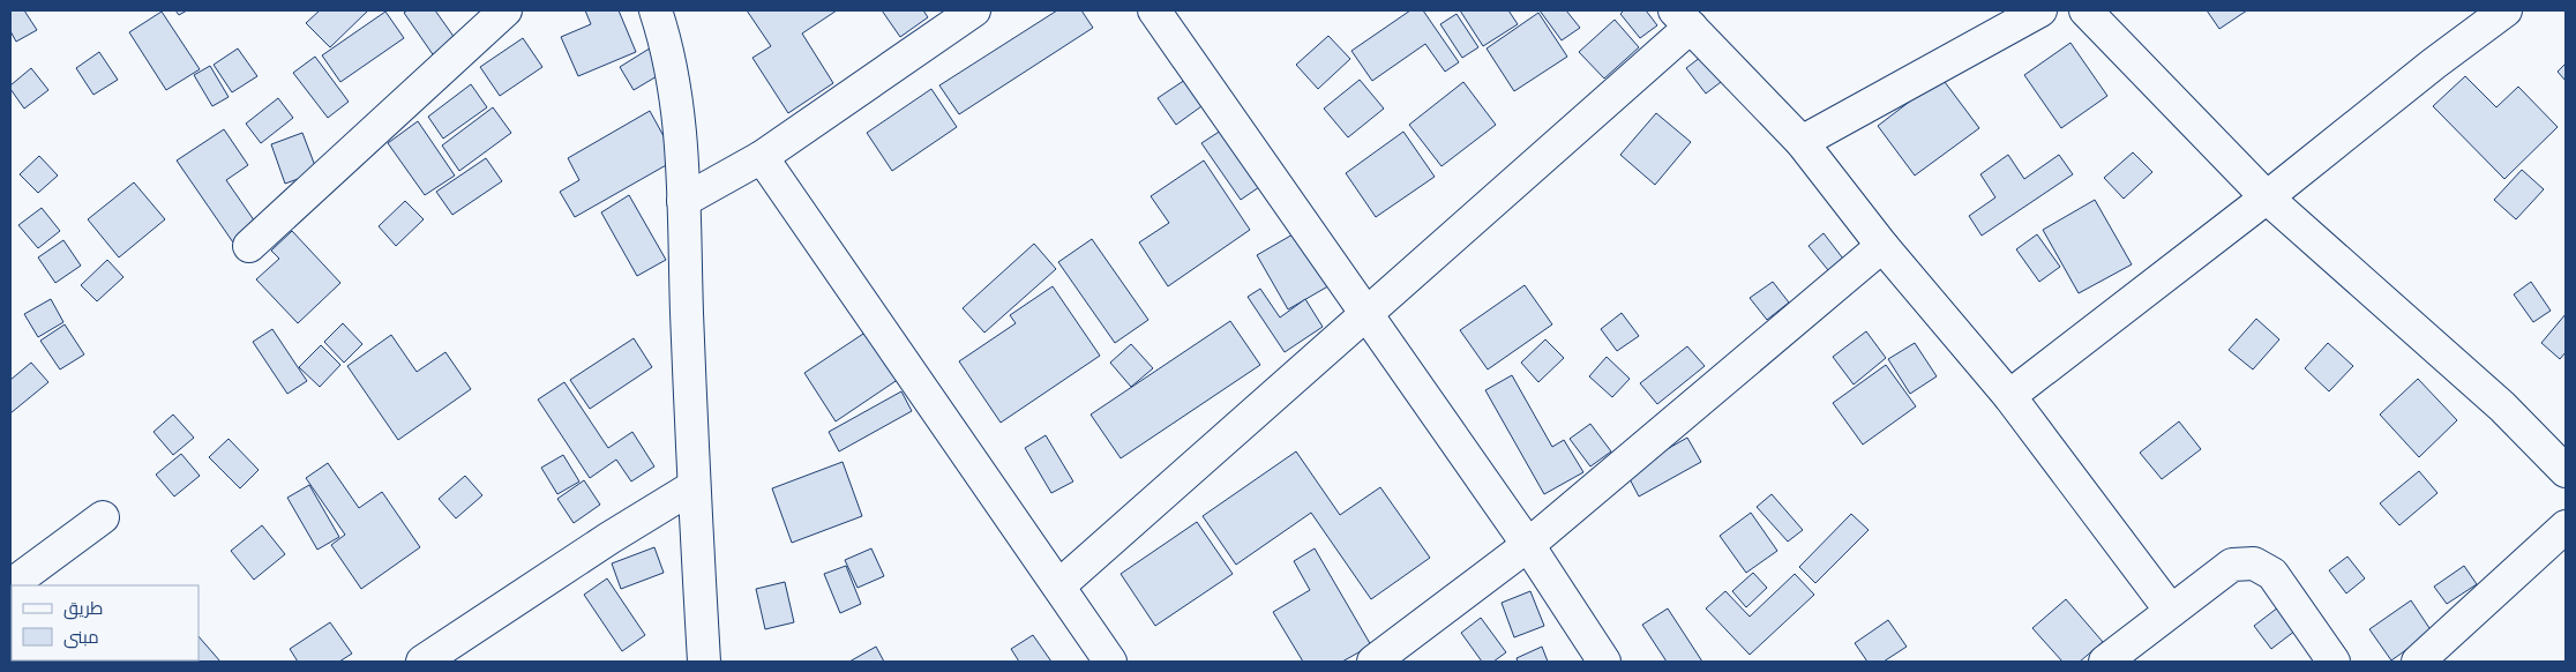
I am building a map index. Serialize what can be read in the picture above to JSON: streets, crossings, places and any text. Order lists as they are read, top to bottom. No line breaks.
{"legend":["طريق","مبنى"]}
